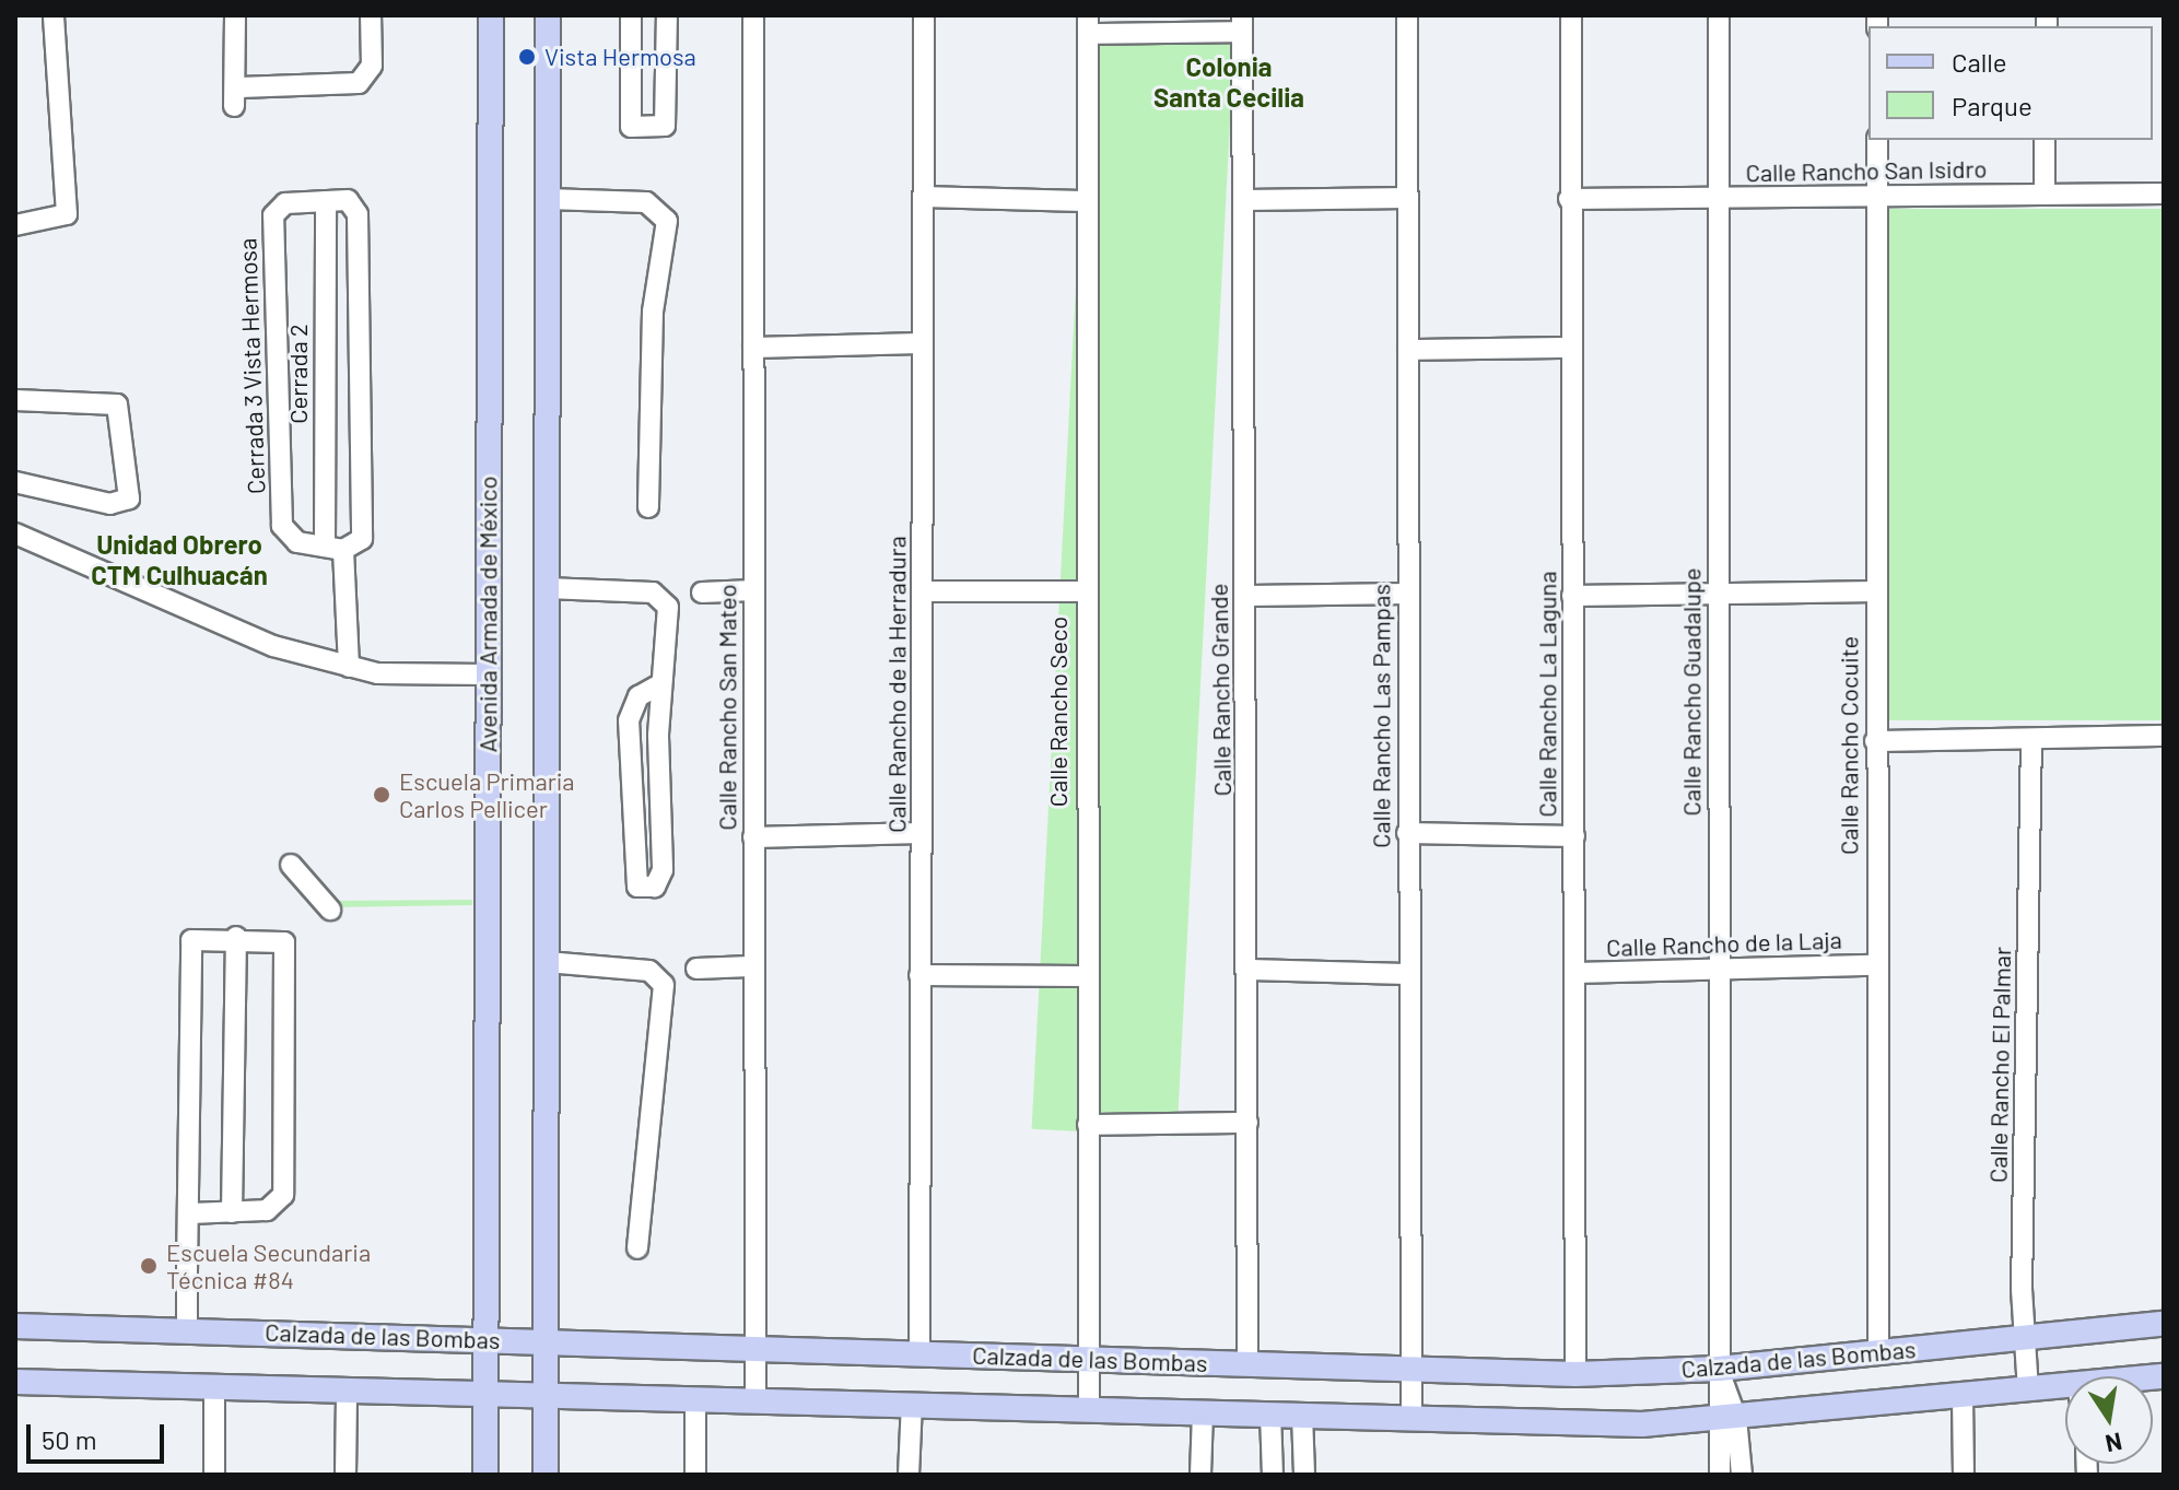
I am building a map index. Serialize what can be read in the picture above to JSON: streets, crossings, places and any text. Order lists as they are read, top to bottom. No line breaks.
{"streets":{"main road":["Avenida Armada de México","Calzada de las Bombas"],"street":["Calle Rancho San Isidro","Cerrada 3 Vista Hermosa","Cerrada 2","Calle Rancho de la Herradura","Calle Rancho Grande","Calle Rancho Guadalupe","Calle Rancho La Laguna","Calle Rancho San Mateo","Calle Rancho Seco","Calle Rancho Las Pampas","Calle Rancho Cocuite","Calle Rancho de la Laja","Calle Rancho El Palmar"]},"crossings":[["Calle Rancho San Isidro","Calle Rancho Guadalupe"],["Calle Rancho San Isidro","Calle Rancho La Laguna"],["Calle Rancho San Isidro","Calle Rancho Cocuite"],["Cerrada 3 Vista Hermosa","Cerrada 2"],["Avenida Armada de México","Calzada de las Bombas"],["Calle Rancho de la Herradura","Calzada de las Bombas"],["Calle Rancho Grande","Calzada de las Bombas"],["Calle Rancho Guadalupe","Calle Rancho de la Laja"],["Calle Rancho Guadalupe","Calzada de las Bombas"],["Calle Rancho La Laguna","Calle Rancho de la Laja"],["Calle Rancho La Laguna","Calzada de las Bombas"],["Calle Rancho San Mateo","Calzada de las Bombas"],["Calle Rancho Seco","Calzada de las Bombas"],["Calle Rancho Las Pampas","Calzada de las Bombas"],["Calle Rancho Cocuite","Calle Rancho de la Laja"],["Calle Rancho Cocuite","Calzada de las Bombas"],["Calle Rancho El Palmar","Calzada de las Bombas"]],"districts":["Colonia Santa Cecilia","Unidad Obrero CTM Culhuacán"],"places":["Vista Hermosa","Escuela Primaria Carlos Pellicer","Escuela Secundaria Técnica #84"],"legend":["Calle","Parque"],"scale_bar":"50 m","north":"bottom"}
